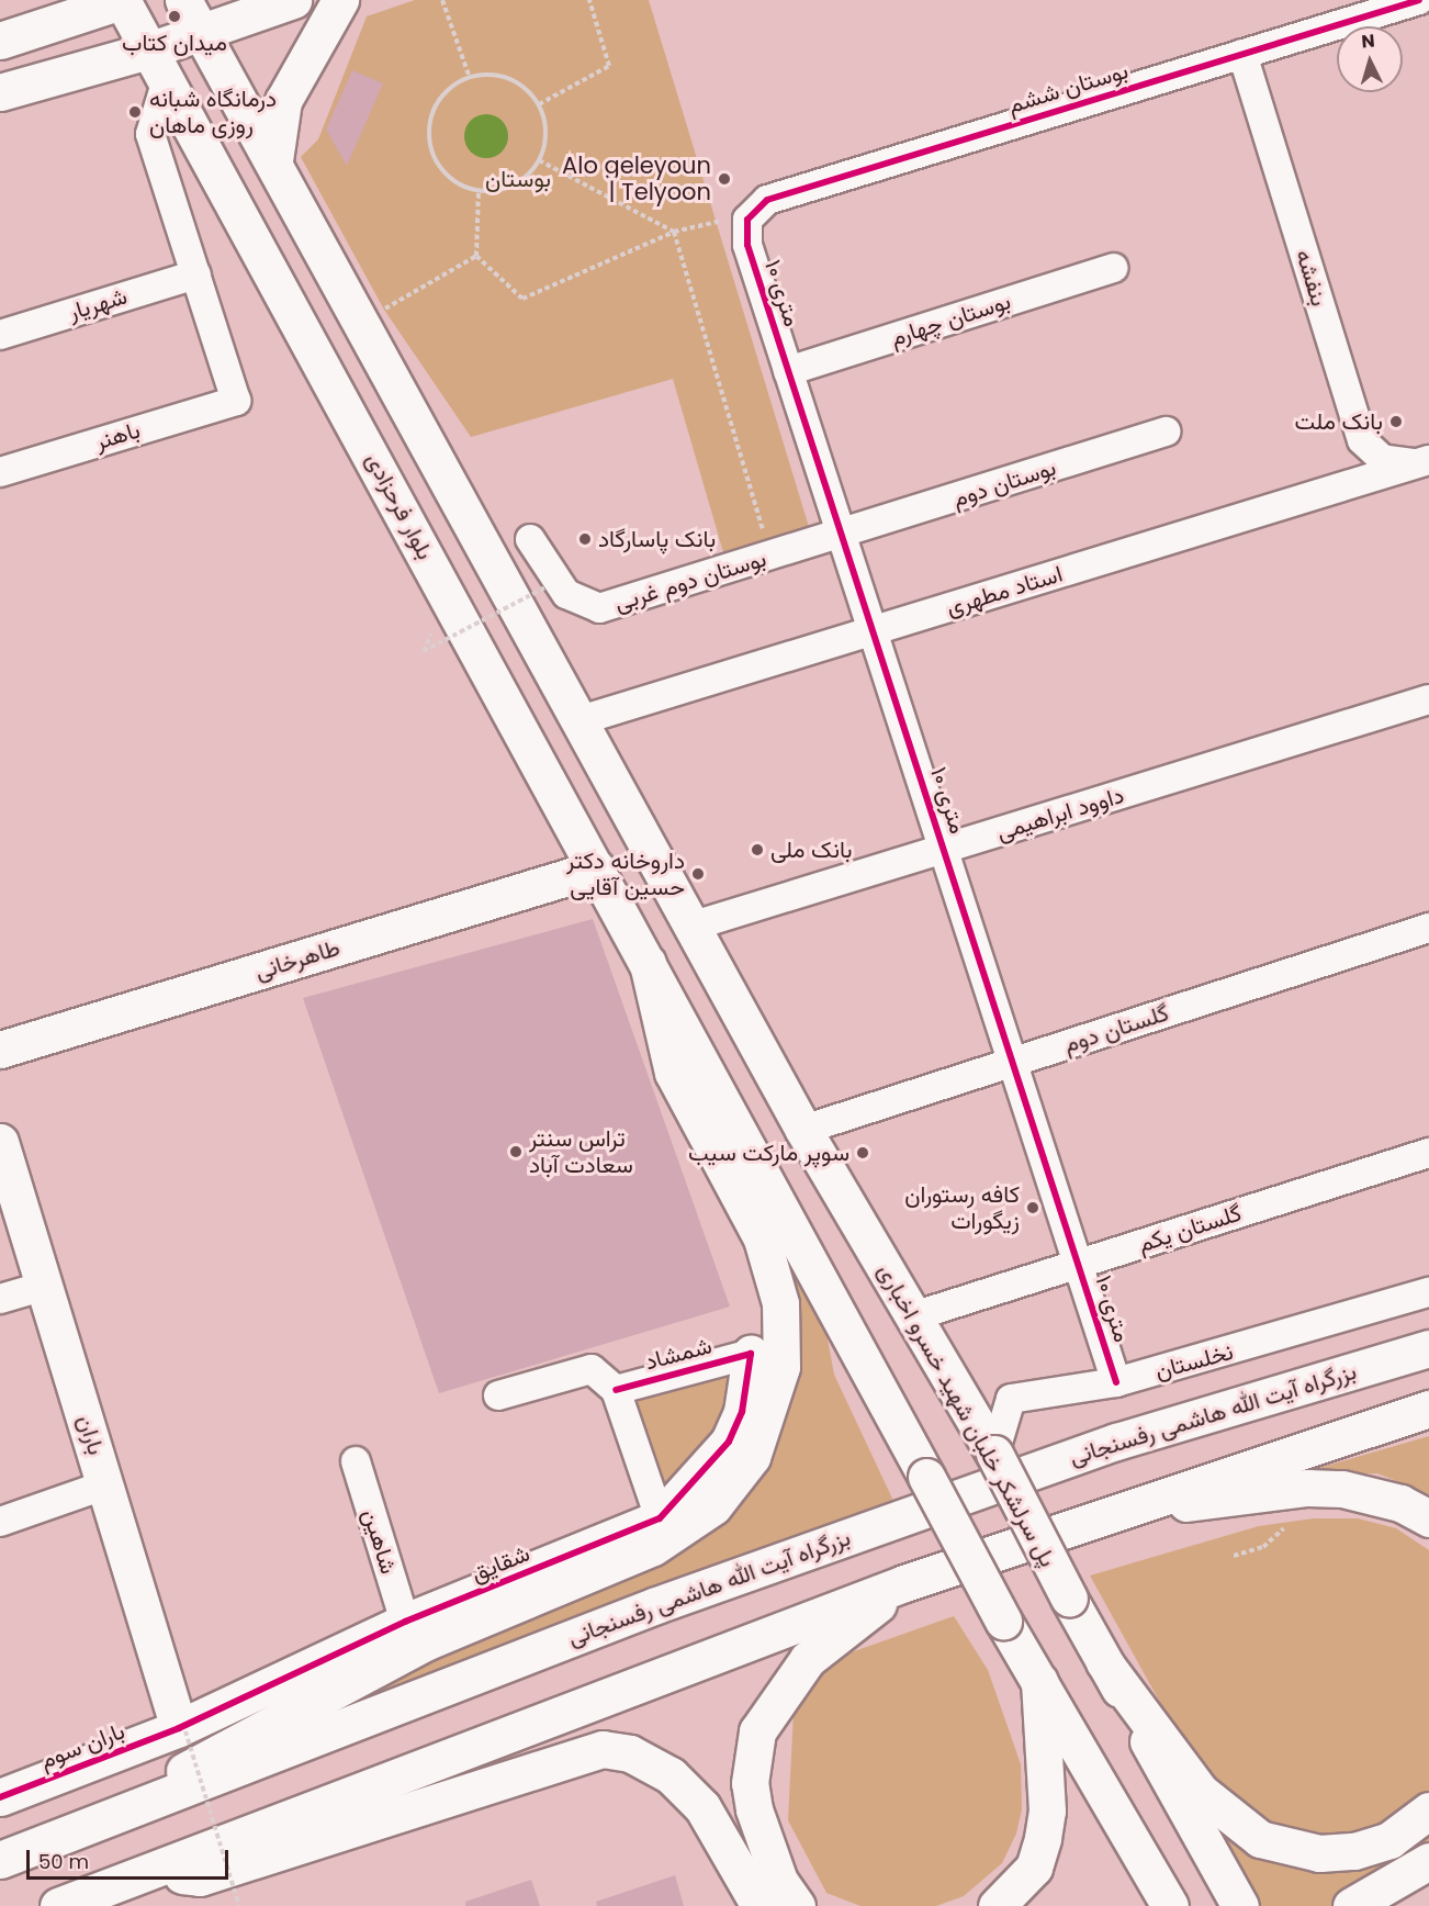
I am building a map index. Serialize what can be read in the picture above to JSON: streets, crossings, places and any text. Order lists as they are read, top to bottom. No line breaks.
{"streets":{"main road":["بلوار فرحزادی","طاهرخانی","بزرگراه آیت الله هاشمی رفسنجانی","پل سرلشکر خلبان شهید خسرو اخباری","باران","شقایق","باران سوم"],"street":["بوستان ششم","بنفشه","۱۰ متری","شهریار","بوستان چهارم","باهنر","بوستان دوم","بوستان دوم غربی","استاد مطهری","داوود ابراهیمی","گلستان دوم","گلستان یکم","شمشاد","نخلستان","شاهین"]},"crossings":[["بوستان ششم","بنفشه"],["بوستان ششم","۱۰ متری"],["بنفشه","استاد مطهری"],["۱۰ متری","بوستان چهارم"],["۱۰ متری","بوستان دوم"],["۱۰ متری","بوستان دوم غربی"],["۱۰ متری","استاد مطهری"],["۱۰ متری","داوود ابراهیمی"],["۱۰ متری","گلستان دوم"],["۱۰ متری","گلستان یکم"],["۱۰ متری","نخلستان"],["شهریار","باهنر"],["بوستان دوم","بوستان دوم غربی"],["بلوار فرحزادی","طاهرخانی"],["داوود ابراهیمی","پل سرلشکر خلبان شهید خسرو اخباری"],["گلستان دوم","پل سرلشکر خلبان شهید خسرو اخباری"],["گلستان یکم","پل سرلشکر خلبان شهید خسرو اخباری"],["شمشاد","شقایق"],["نخلستان","پل سرلشکر خلبان شهید خسرو اخباری"],["باران","شقایق"],["باران","باران سوم"],["شاهین","شقایق"],["شقایق","باران سوم"]],"parks":["بوستان"],"places":["میدان کتاب","درمانگاه شبانه روزی ماهان","Alo geleyoun | Telyoon","بانک ملت","بانک پاسارگاد","بانک ملی","داروخانه دکتر حسین آقایی","تراس سنتر سعادت آباد","سوپر مارکت سیب","کافه رستوران زیگورات"],"scale_bar":"50 m","north":"top"}
